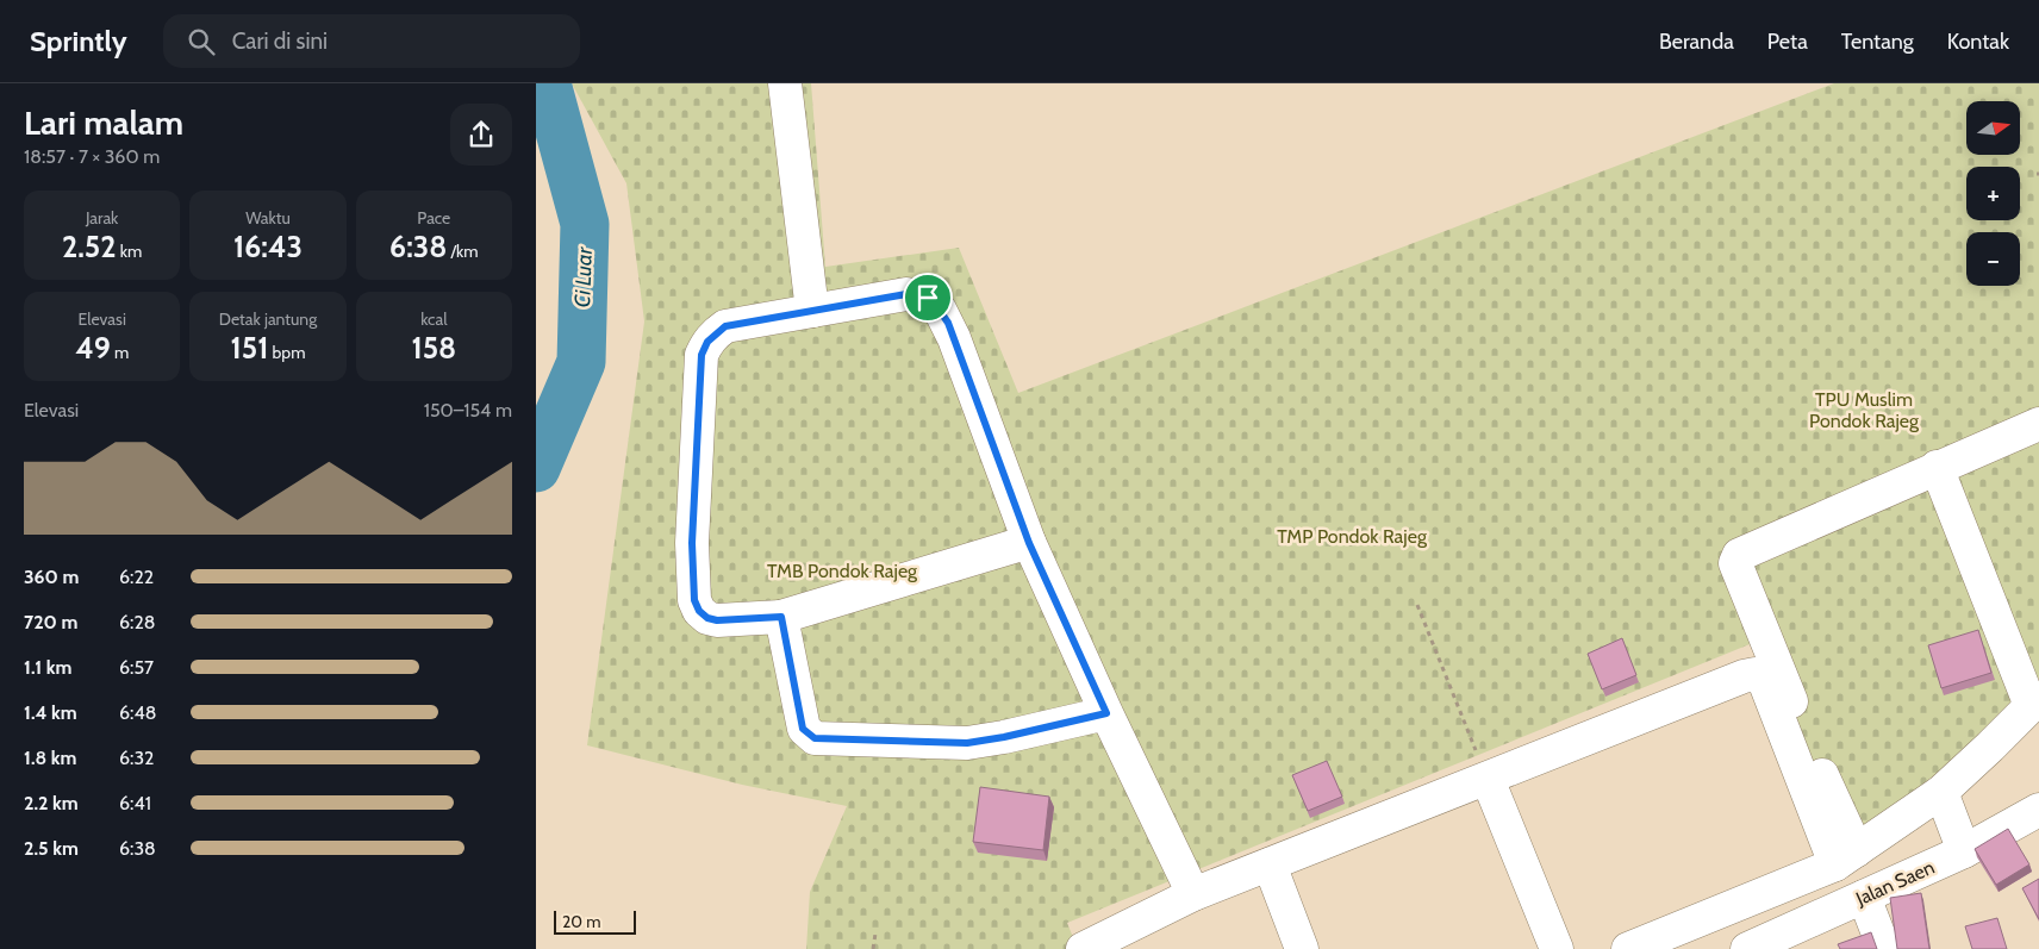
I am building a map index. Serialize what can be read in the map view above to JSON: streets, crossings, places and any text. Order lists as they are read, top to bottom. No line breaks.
{"streets":{"street":["Jalan Saen"]},"water":["Ci Luar"],"parks":["TPU Muslim Pondok Rajeg","TMP Pondok Rajeg","TMB Pondok Rajeg"],"scale_bar":"20 m","north":"right","page":{"header":"Sprintly","search":"Cari di sini","nav":["Beranda","Peta","Tentang","Kontak"],"heading":["Lari malam","18:57 · 7 × 360 m"],"map_buttons":["+","−"],"stats":[["Jarak","2.52 km"],["Waktu","16:43"],["Pace","6:38 /km"],["Elevasi","49 m"],["Detak jantung","151 bpm"],["kcal","158"]],"chart":["Elevasi","150–154 m"],"list":[{"name":"360 m","note":"6:22"},{"name":"720 m","note":"6:28"},{"name":"1.1 km","note":"6:57"},{"name":"1.4 km","note":"6:48"},{"name":"1.8 km","note":"6:32"},{"name":"2.2 km","note":"6:41"},{"name":"2.5 km","note":"6:38"}],"scale":"20 m"}}
